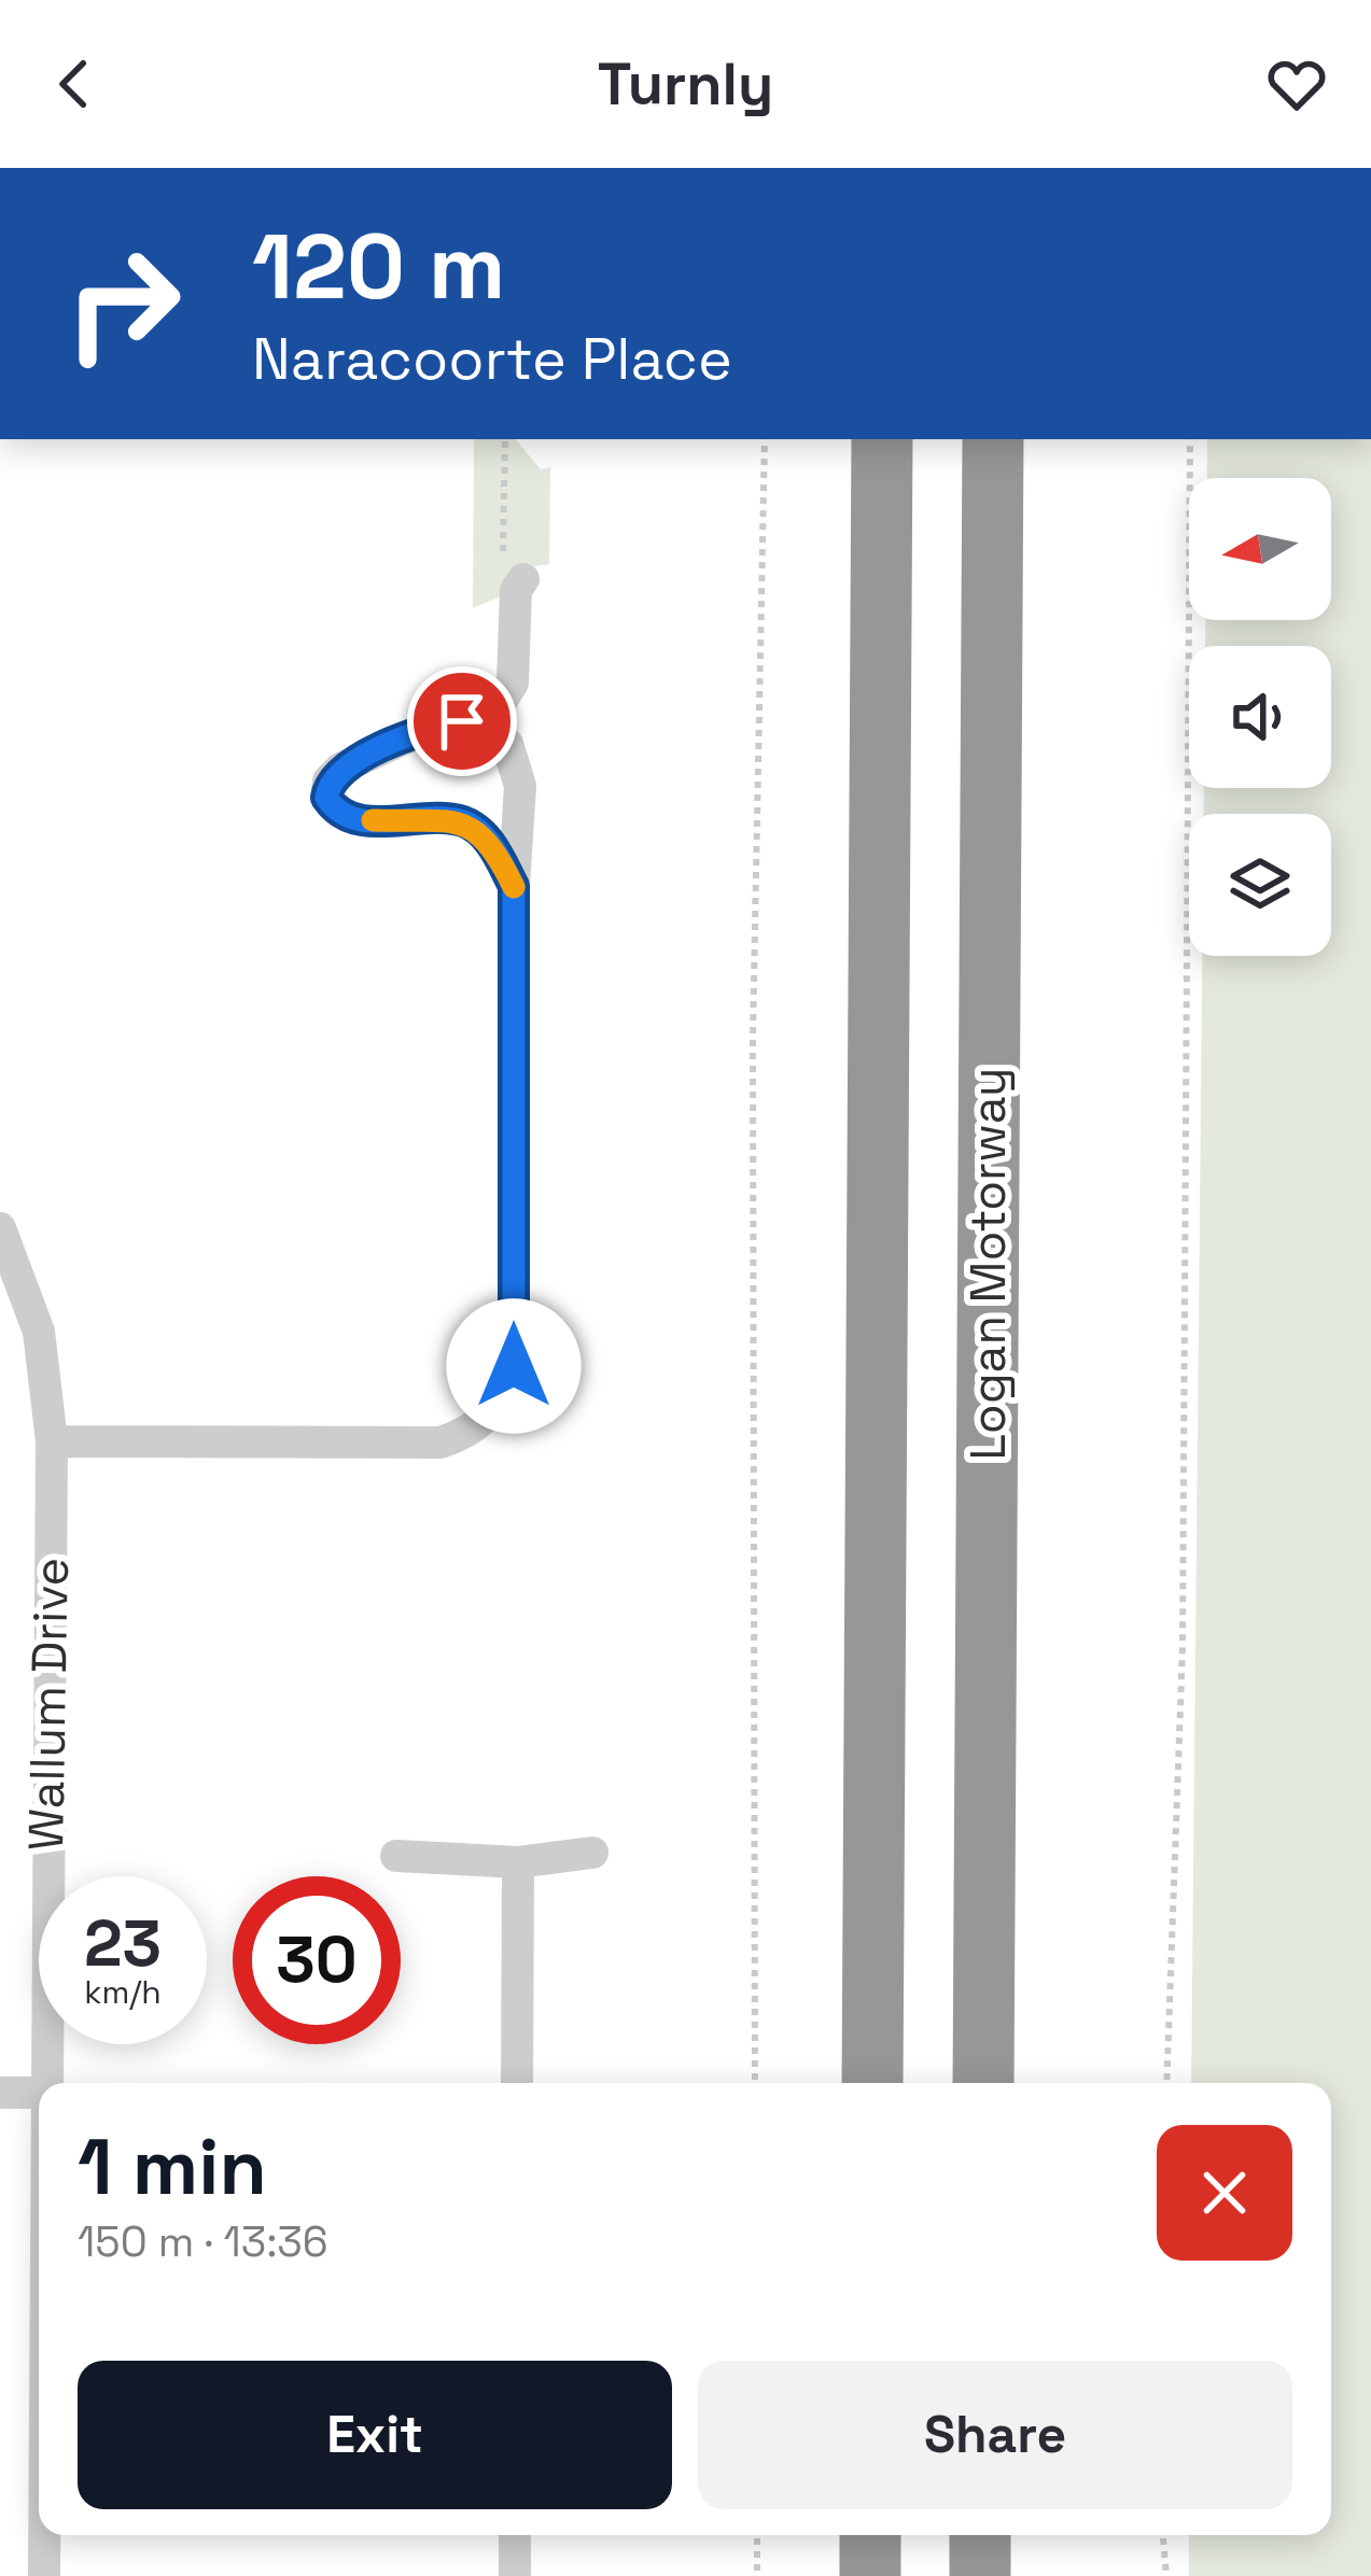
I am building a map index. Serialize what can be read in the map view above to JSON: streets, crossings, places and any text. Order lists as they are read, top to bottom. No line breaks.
{"streets":{"highway":["Logan Motorway"],"street":["Wallum Drive"]},"north":"left","page":{"header":"Turnly","turn":["120 m","Naracoorte Place"],"speed":"23 km/h","limit":"30","heading":["1 min","150 m · 13:36"],"buttons":["Exit","Share"]}}
